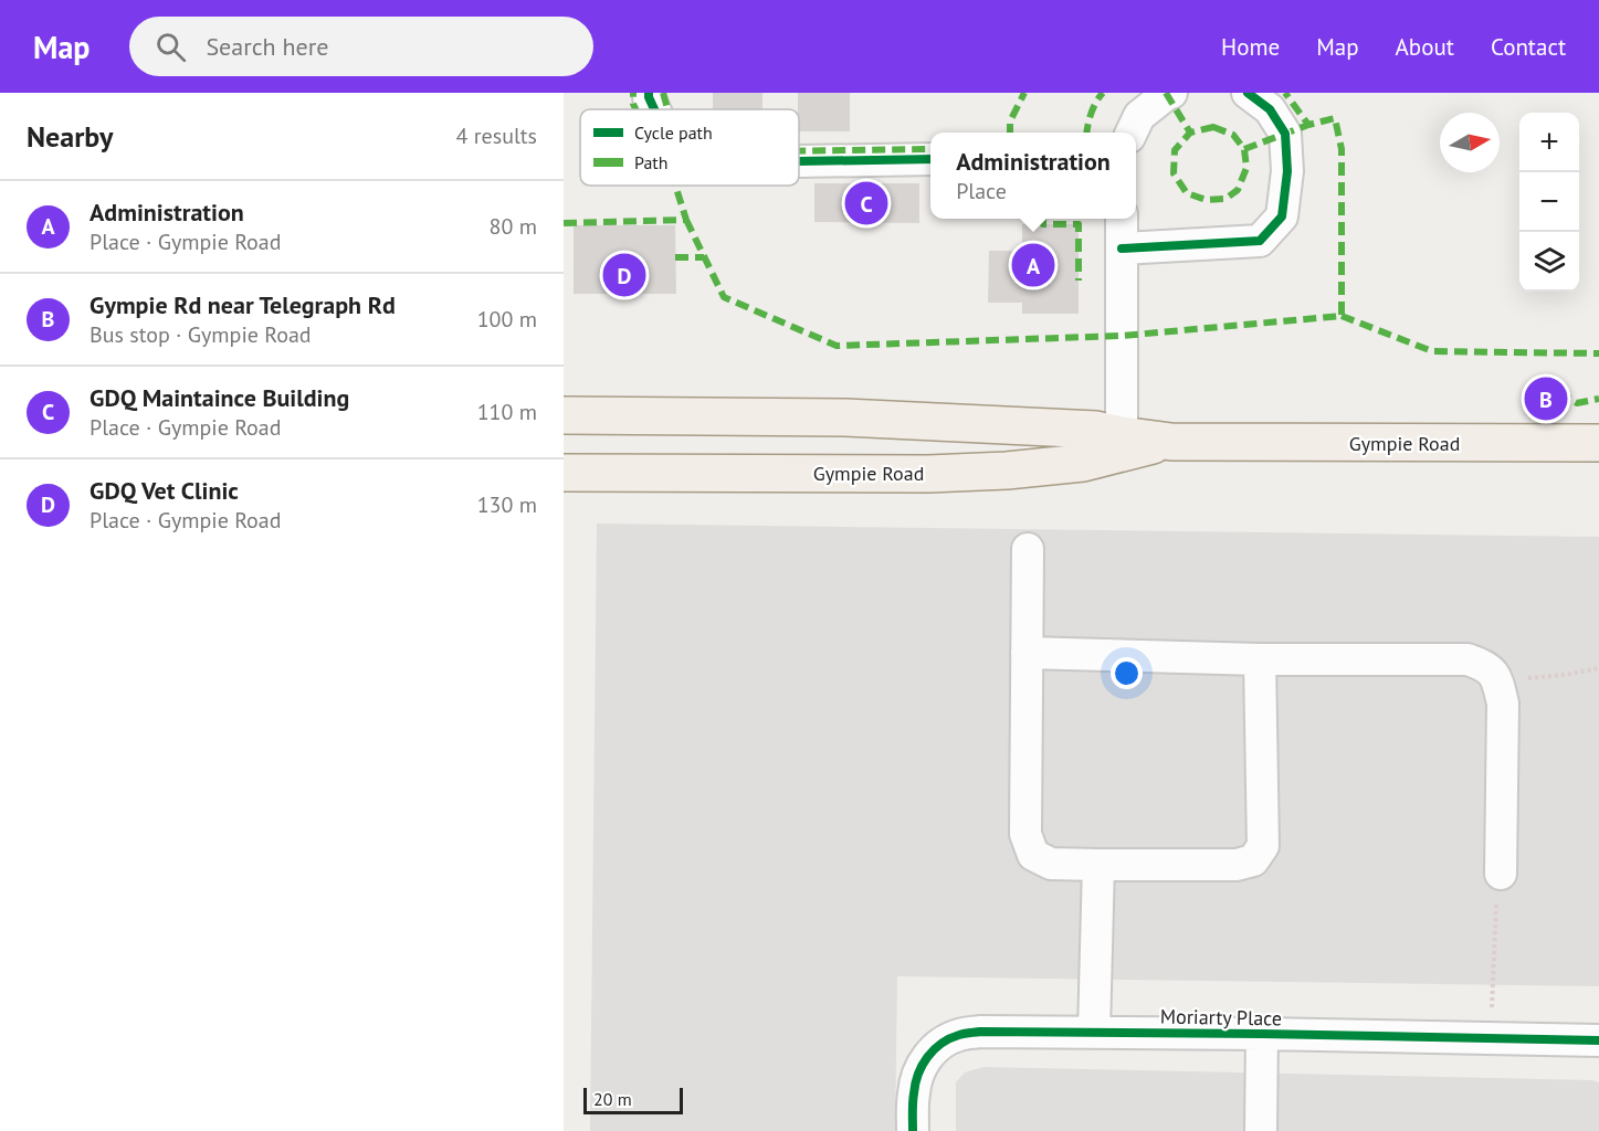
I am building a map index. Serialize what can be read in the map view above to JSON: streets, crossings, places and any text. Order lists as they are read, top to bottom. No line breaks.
{"streets":{"main road":["Gympie Road"],"street":["Moriarty Place"]},"legend":["Cycle path","Path"],"scale_bar":"20 m","north":"right","page":{"header":"Map","search":"Search here","nav":["Home","Map","About","Contact"],"heading":["Nearby","4 results"],"map_buttons":["+","−"],"popup":["Administration","Place"],"list":[{"mark":"A","name":"Administration","note":"Place · Gympie Road","value":"80 m"},{"mark":"B","name":"Gympie Rd near Telegraph Rd","note":"Bus stop · Gympie Road","value":"100 m"},{"mark":"C","name":"GDQ Maintaince Building","note":"Place · Gympie Road","value":"110 m"},{"mark":"D","name":"GDQ Vet Clinic","note":"Place · Gympie Road","value":"130 m"}],"pins":["C","A","D","B"],"scale":"20 m"}}
